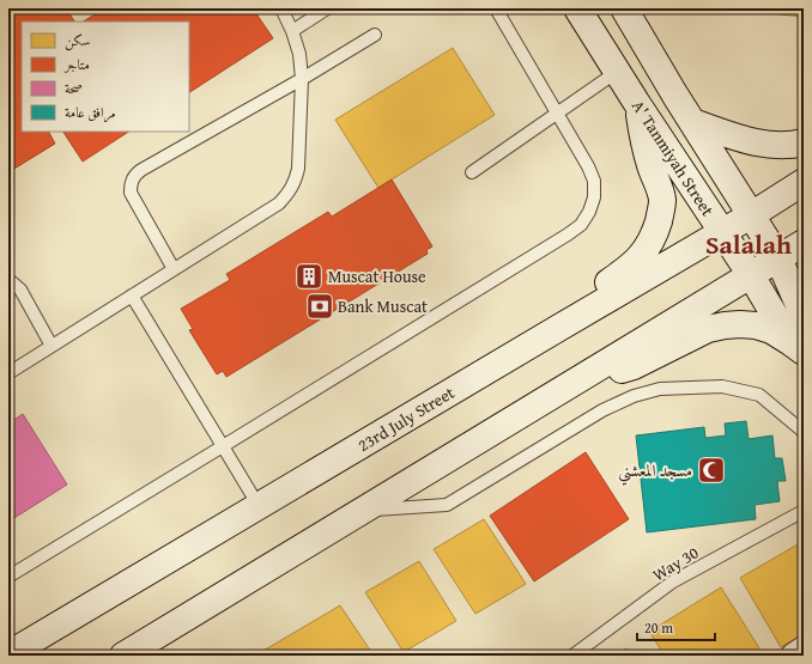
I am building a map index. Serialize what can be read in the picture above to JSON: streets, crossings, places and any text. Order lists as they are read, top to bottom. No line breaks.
{"streets":{"main road":["A' Tanmiyah Street","23rd July Street"],"lane":["Way 30"]},"crossings":[["A' Tanmiyah Street","23rd July Street"]],"districts":["Salalah"],"places":{"building":["Muscat House"],"bank":["Bank Muscat"],"mosque":["مسجد المعشني"]},"legend":["سكن","متاجر","صحة","مرافق عامة"],"scale_bar":"20 m"}
